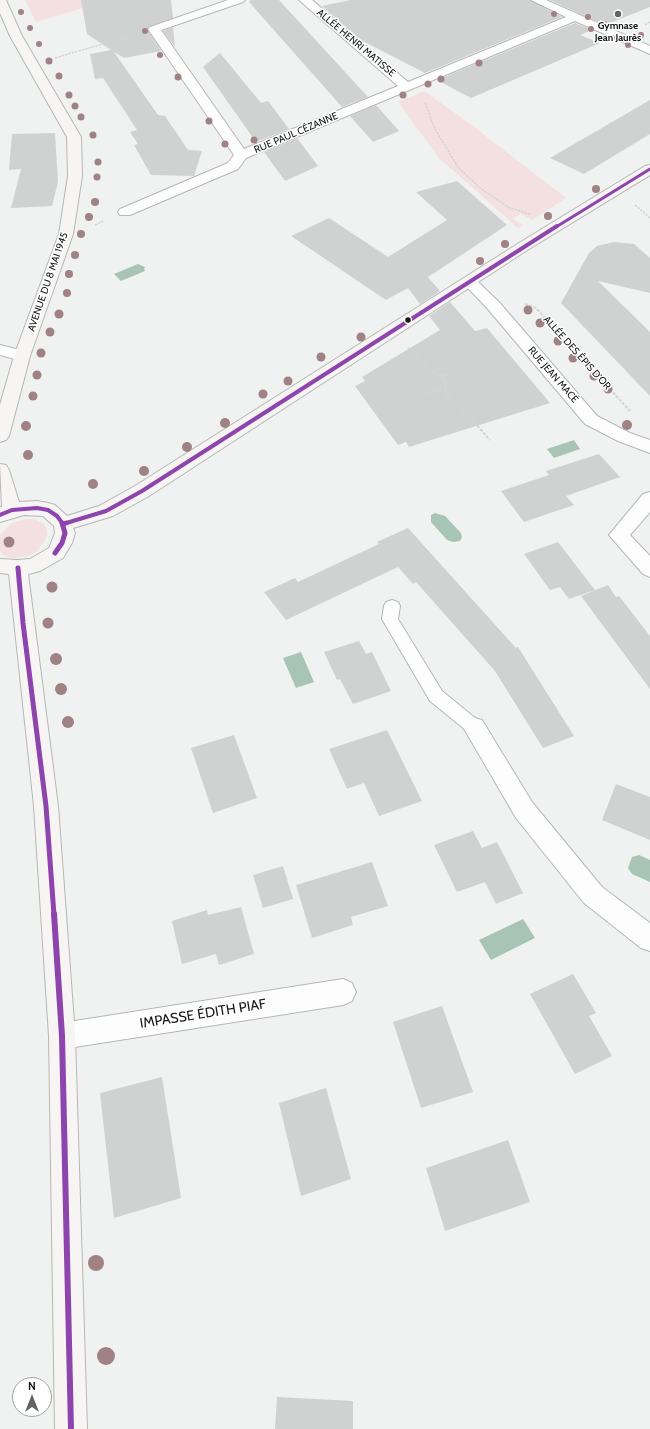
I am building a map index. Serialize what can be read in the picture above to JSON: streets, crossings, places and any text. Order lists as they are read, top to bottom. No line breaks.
{"streets":{"street":["ALLÉE HENRI MATISSE","RUE PAUL CÉZANNE","AVENUE DU 8 MAI 1945","RUE JEAN MACÉ","IMPASSE ÉDITH PIAF"],"path":["ALLÉE DES ÉPIS D'OR"]},"crossings":[["ALLÉE HENRI MATISSE","RUE PAUL CÉZANNE"],["ALLÉE DES ÉPIS D'OR","RUE JEAN MACÉ"]],"places":["Gymnase Jean Jaurès"],"north":"top"}
